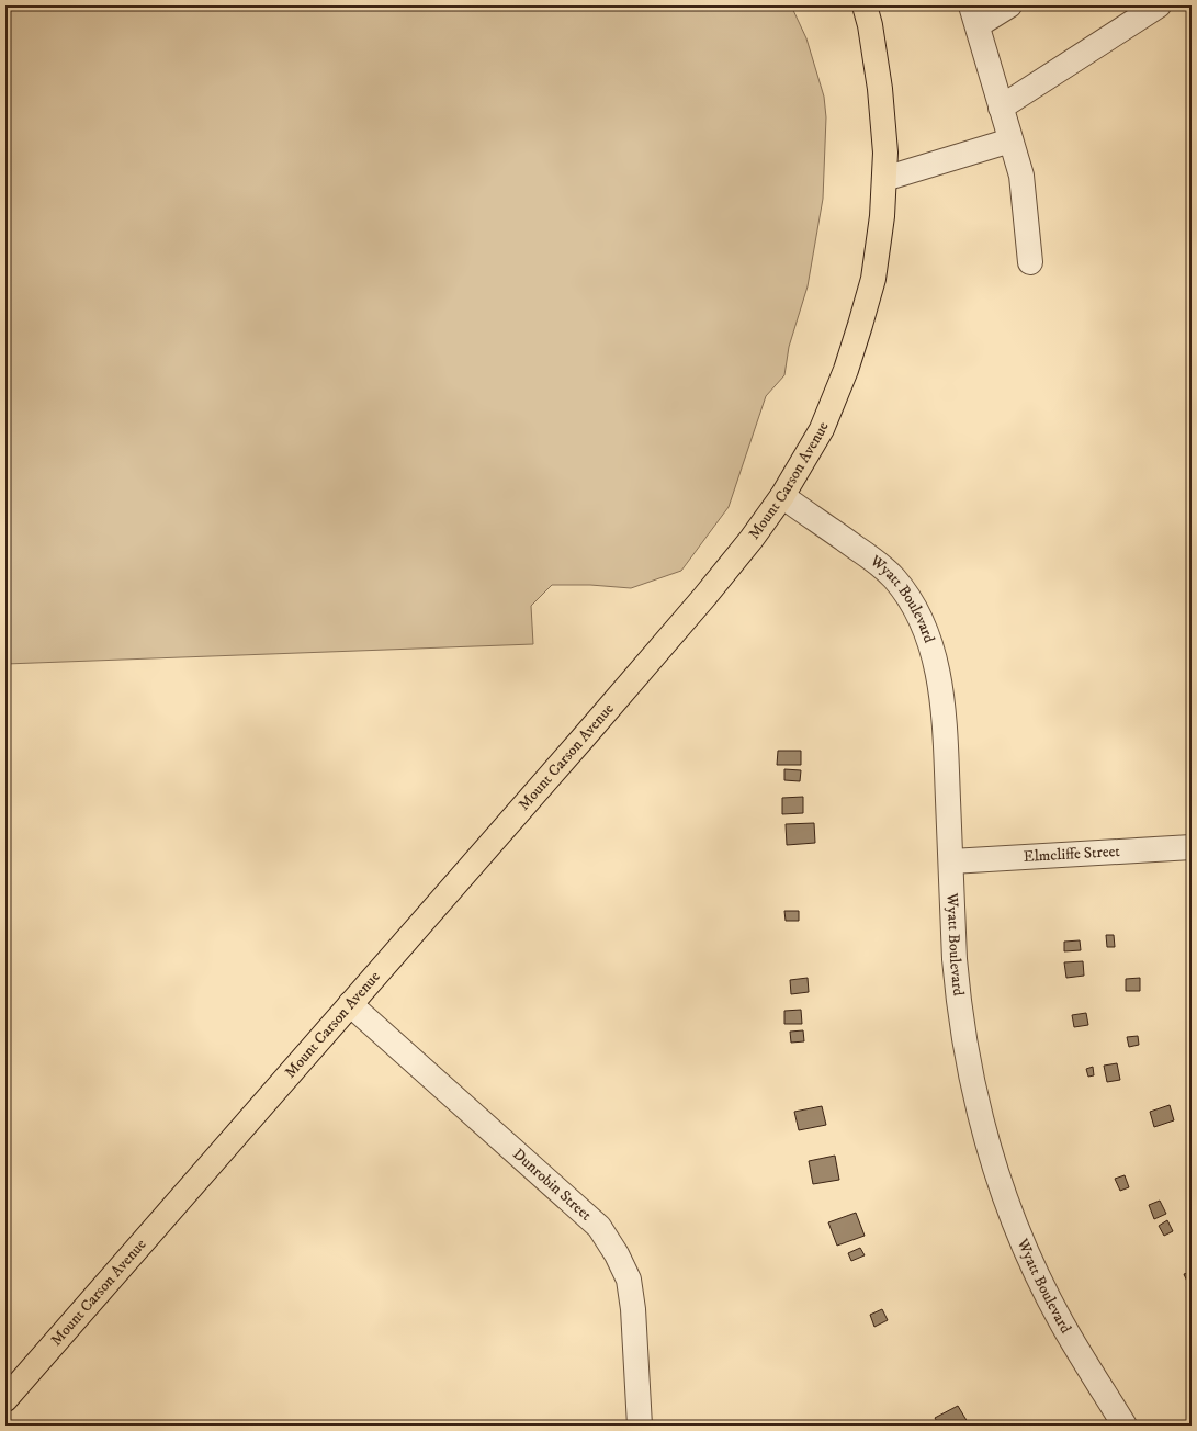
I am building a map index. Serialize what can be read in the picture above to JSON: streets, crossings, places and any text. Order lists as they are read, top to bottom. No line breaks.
{"streets":{"main road":["Mount Carson Avenue"],"street":["Wyatt Boulevard","Elmcliffe Street","Dunrobin Street"]},"crossings":[["Mount Carson Avenue","Wyatt Boulevard"],["Mount Carson Avenue","Dunrobin Street"],["Wyatt Boulevard","Elmcliffe Street"]]}
